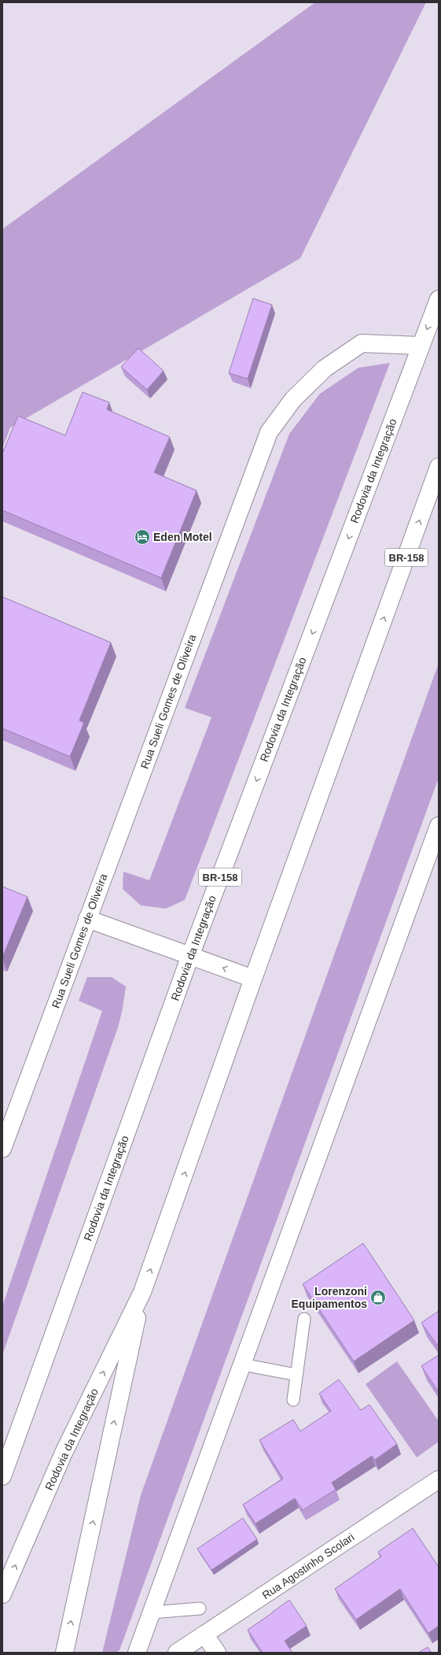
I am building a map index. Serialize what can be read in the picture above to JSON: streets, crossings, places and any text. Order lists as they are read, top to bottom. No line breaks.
{"streets":{"main road":["Rodovia da Integração","BR-158","Rua Sueli Gomes de Oliveira","Rua Agostinho Scolari"]},"crossings":[["Rodovia da Integração","Rua Sueli Gomes de Oliveira"]],"places":{"hotel":["Eden Motel"],"shop":["Lorenzoni Equipamentos"]}}
